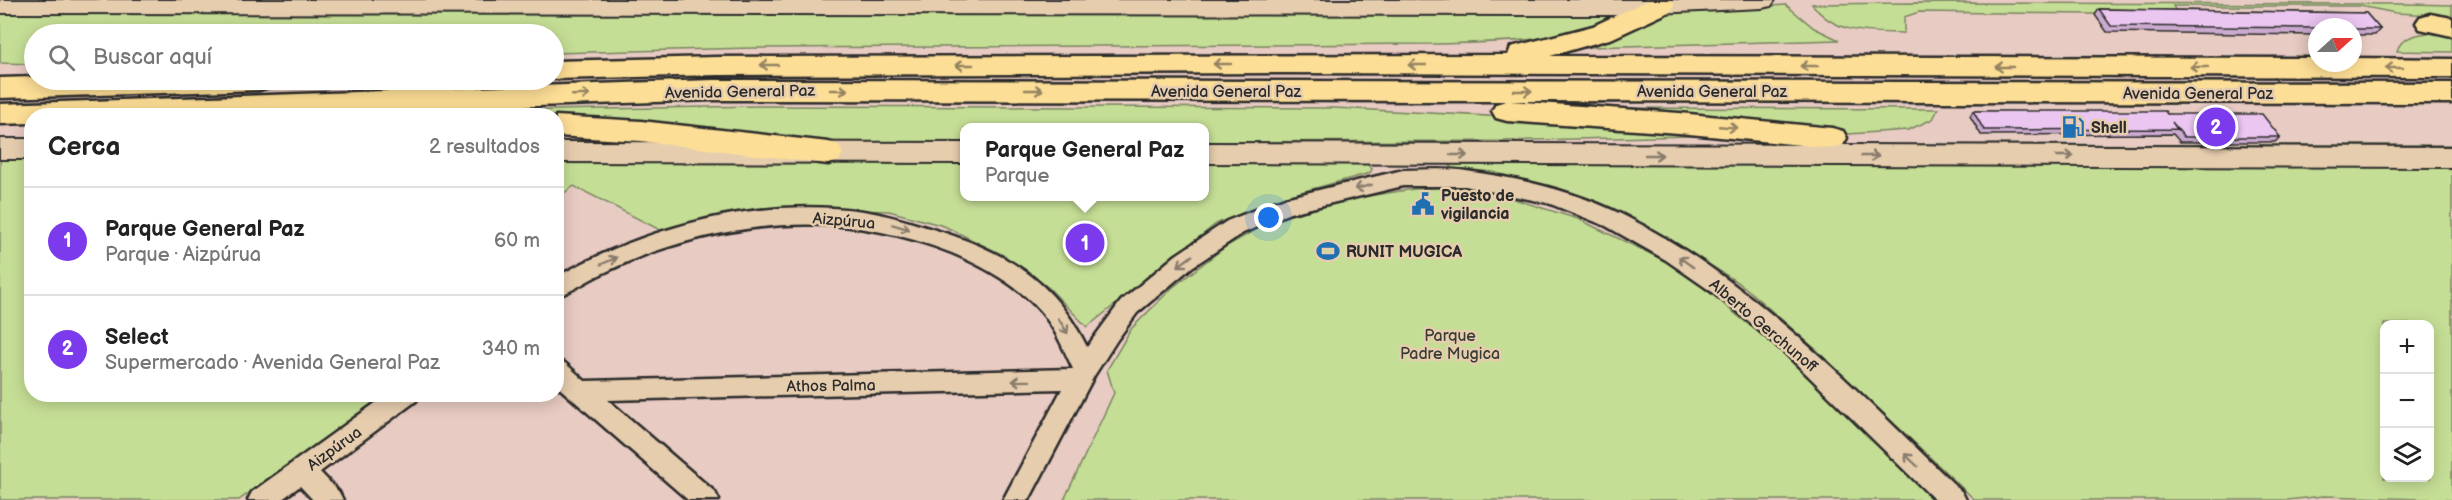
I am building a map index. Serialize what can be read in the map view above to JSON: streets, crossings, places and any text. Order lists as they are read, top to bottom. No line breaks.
{"streets":{"highway":["Avenida General Paz"],"street":["Aizpúrua","Alberto Gerchunoff","Athos Palma"]},"crossings":[["Aizpúrua","Alberto Gerchunoff"],["Aizpúrua","Athos Palma"],["Alberto Gerchunoff","Athos Palma"]],"one_way":["Athos Palma"],"parks":["Parque Padre Mugica"],"places":{"fuel station":["Shell"],"public building":["Puesto de vigilancia"],"sports":["RUNIT MUGICA"]},"north":"right","page":{"search":"Buscar aquí","pins":["2","1"],"heading":["Cerca","2 resultados"],"popup":["Parque General Paz","Parque"],"list":[{"mark":"1","name":"Parque General Paz","note":"Parque · Aizpúrua","value":"60 m"},{"mark":"2","name":"Select","note":"Supermercado · Avenida General Paz","value":"340 m"}],"map_buttons":["+","−"]}}
